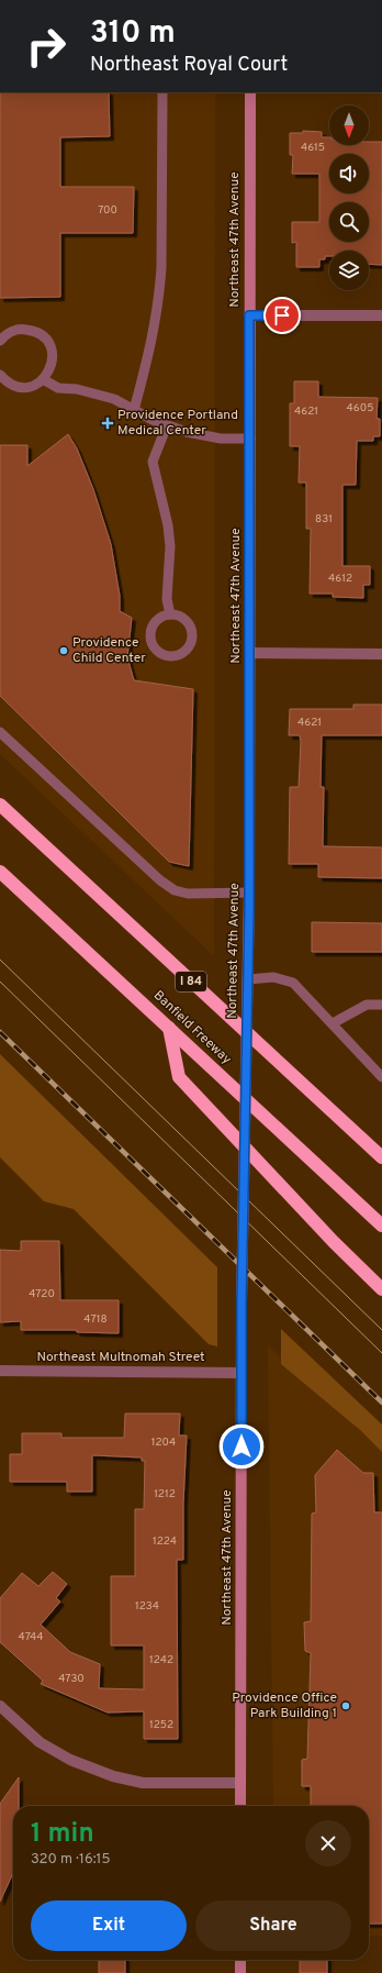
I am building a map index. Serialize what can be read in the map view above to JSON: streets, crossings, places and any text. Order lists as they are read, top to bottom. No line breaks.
{"streets":{"highway":["I 84","Banfield Freeway"],"main road":["Northeast 47th Avenue"],"street":["Northeast Multnomah Street"]},"crossings":[["Northeast 47th Avenue","Northeast Multnomah Street"]],"places":{"health":["Providence Portland Medical Center"],"other":["Providence Child Center","Providence Office Park Building 1"]},"house_numbers":["4615","700","4605","4621","831","4612","4621","4720","4718","1204","1212","1224","1234","4744","1242","4730","1252"],"north":"bottom","page":{"turn":["310 m","Northeast Royal Court"],"heading":["1 min","320 m · 16:15"],"buttons":["Exit","Share"]}}
